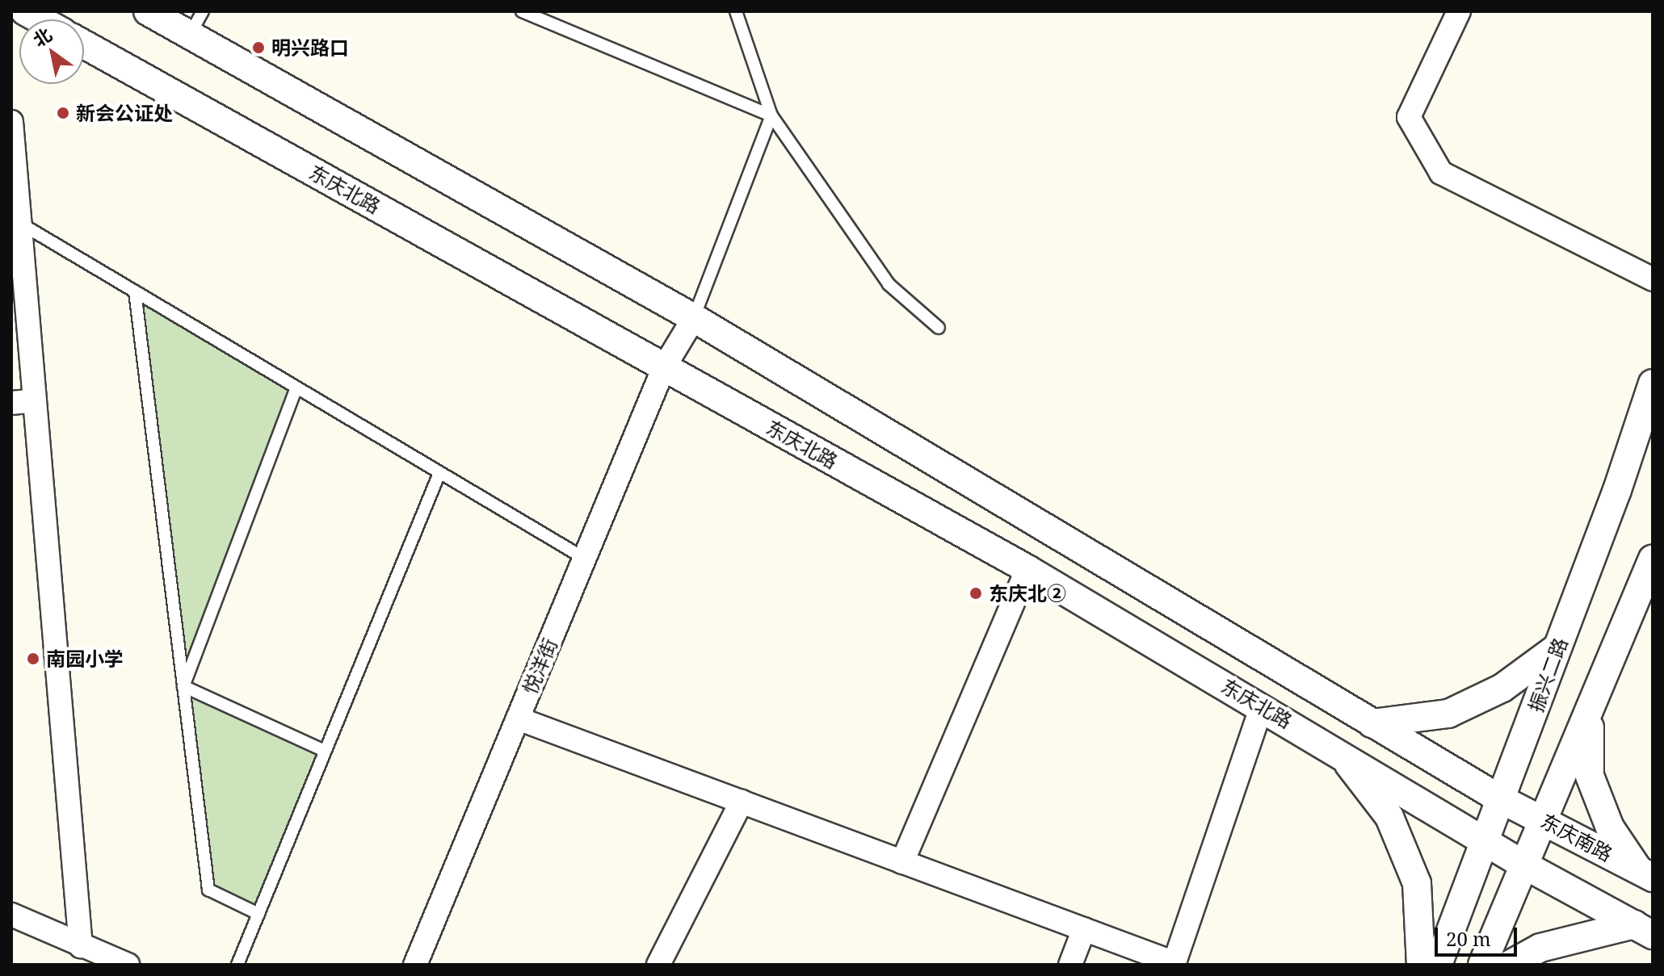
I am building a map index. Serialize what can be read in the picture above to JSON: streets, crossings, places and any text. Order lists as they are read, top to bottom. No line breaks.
{"streets":{"street":["东庆北路","悦洋街","振兴二路","东庆南路"]},"crossings":[["东庆北路","悦洋街"],["东庆北路","振兴二路"],["振兴二路","东庆南路"]],"places":["明兴路口","新会公证处","东庆北②","南园小学"],"scale_bar":"20 m","north":"top left"}
